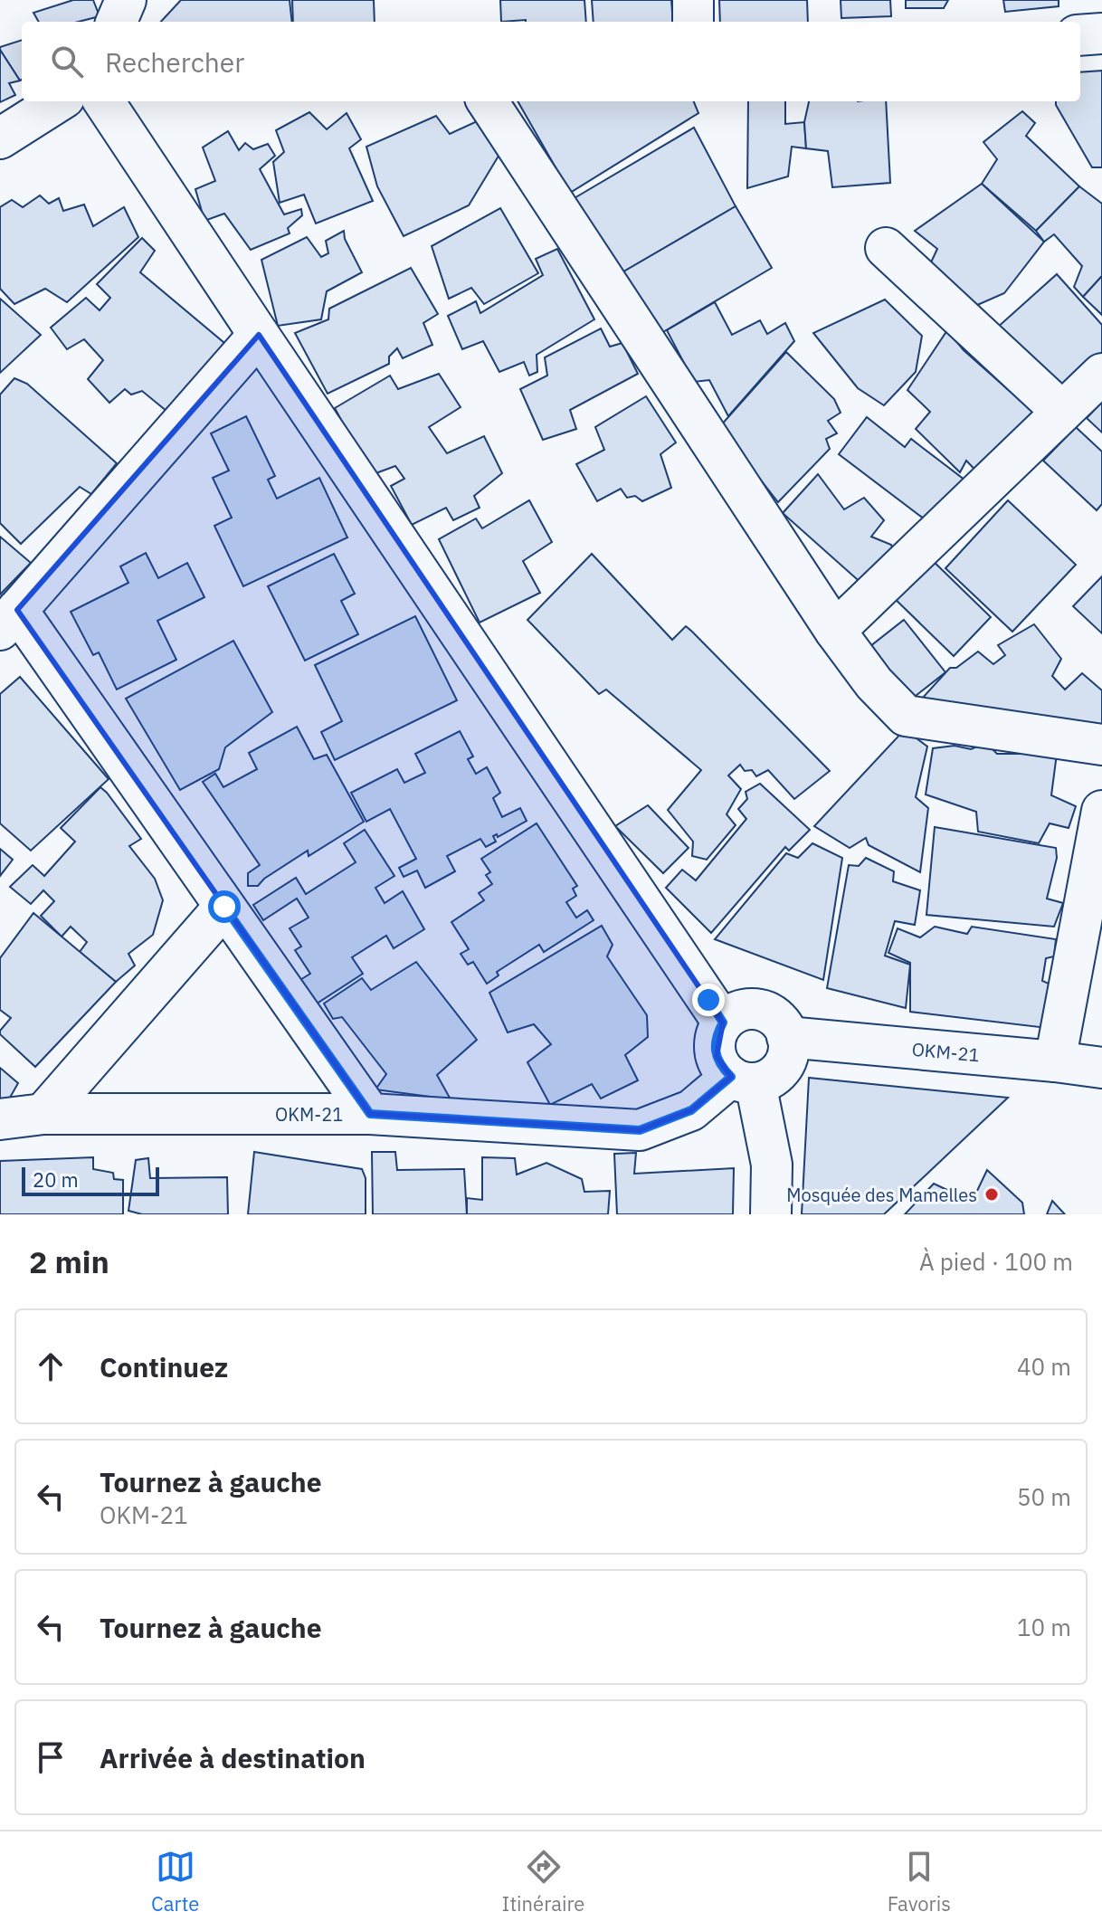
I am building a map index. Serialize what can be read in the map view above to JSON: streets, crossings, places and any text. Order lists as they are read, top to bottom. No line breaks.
{"streets":{"street":["OKM-21"]},"places":["Mosquée des Mamelles"],"scale_bar":"20 m","page":{"search":"Rechercher","scale":"20 m","heading":["2 min","À pied · 100 m"],"list":[["Continuez","40 m"],["Tournez à gauche","OKM-21","50 m"],["Tournez à gauche","10 m"],"Arrivée à destination"],"nav":["Carte","Itinéraire","Favoris"]}}
